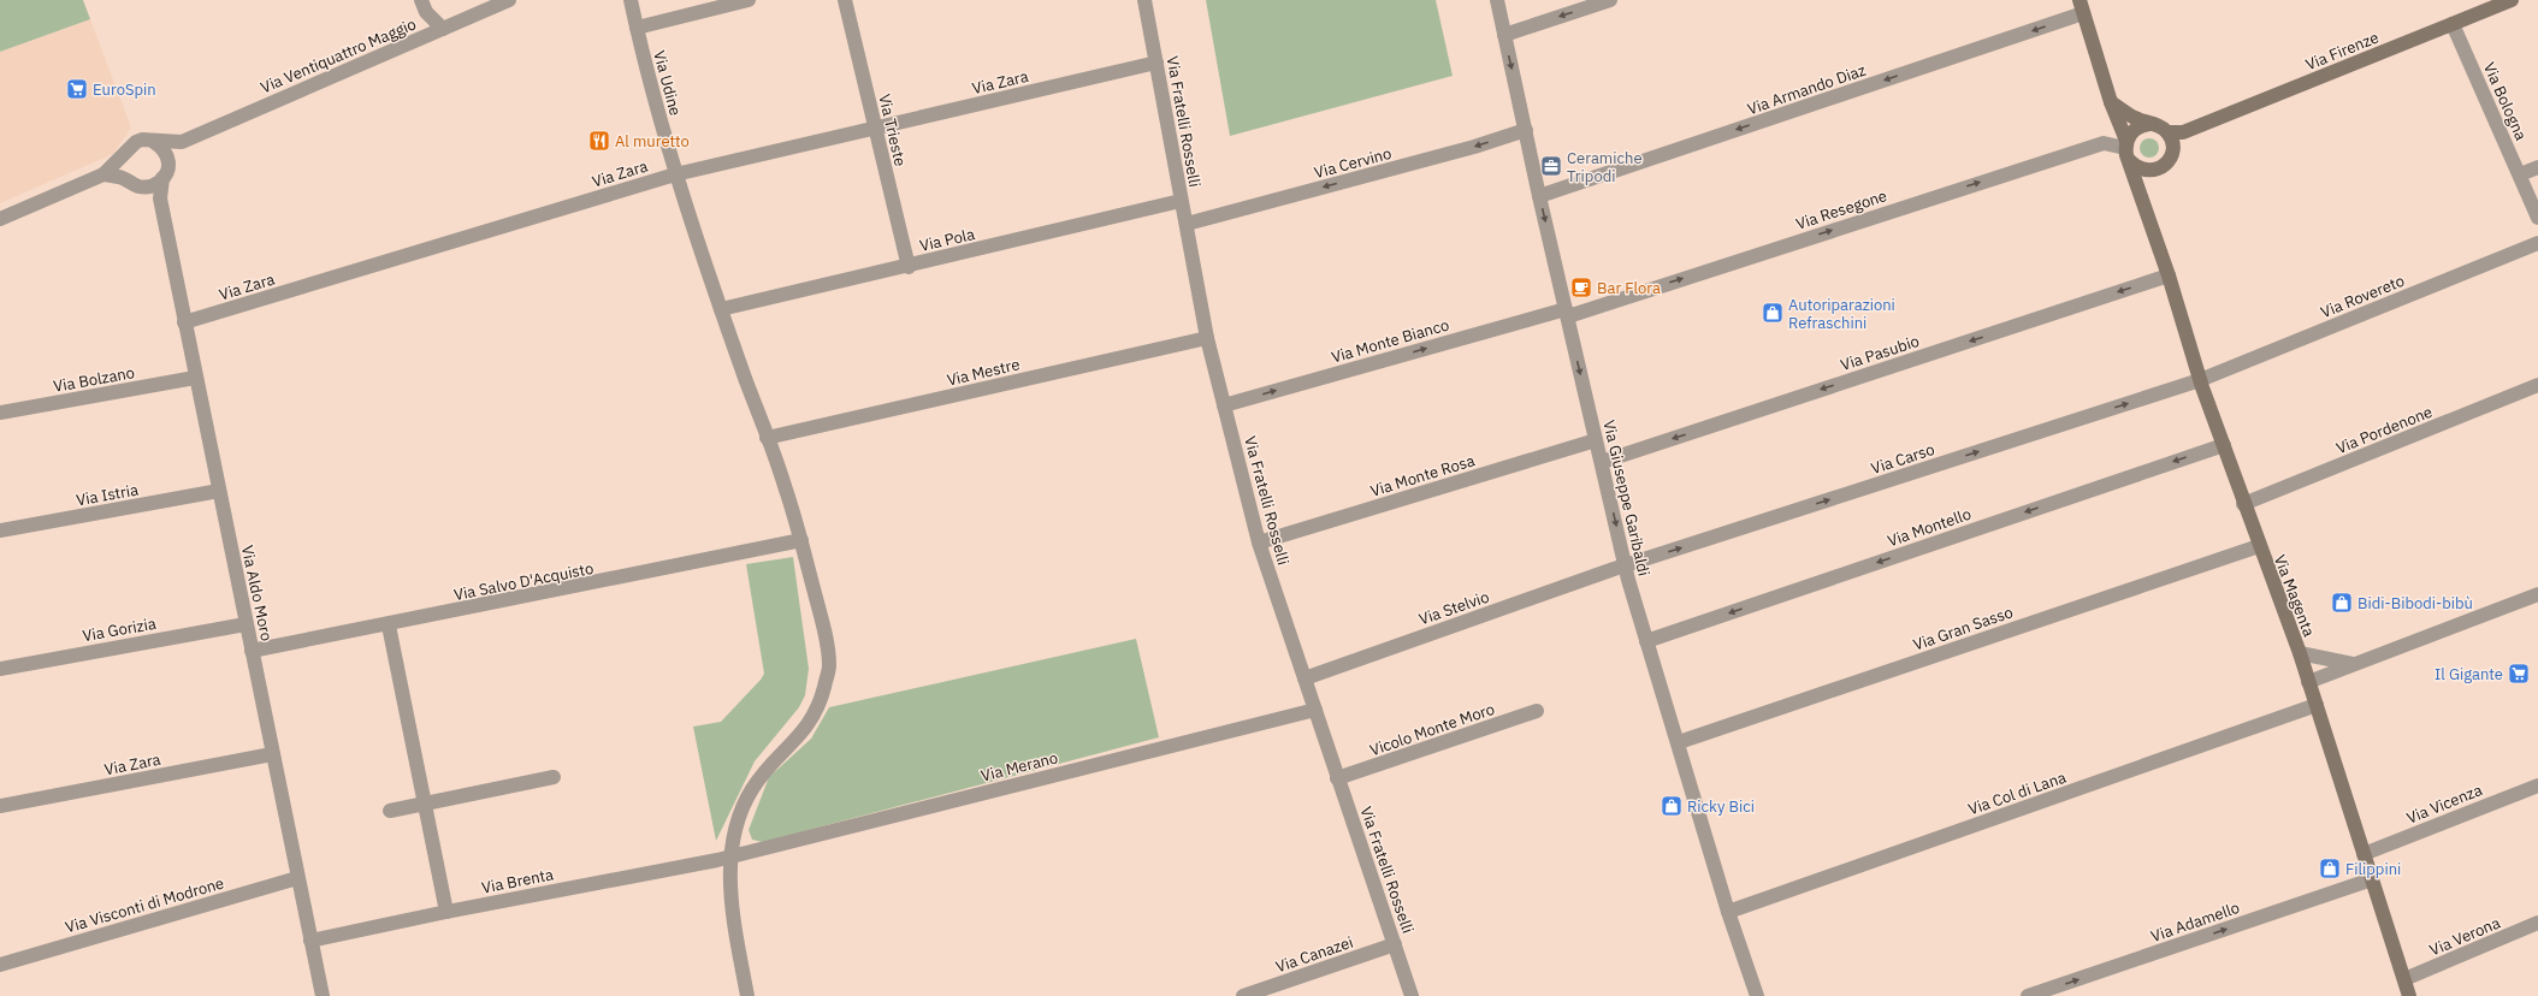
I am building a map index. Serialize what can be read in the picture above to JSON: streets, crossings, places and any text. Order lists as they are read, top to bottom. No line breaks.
{"streets":{"street":["Via Firenze","Via Ventiquattro Maggio","Via Zara","Via Udine","Via Armando Diaz","Via Bologna","Via Fratelli Rosselli","Via Trieste","Via Cervino","Via Resegone","Via Pola","Via Rovereto","Via Monte Bianco","Via Pasubio","Via Mestre","Via Bolzano","Via Pordenone","Via Carso","Via Monte Rosa","Via Istria","Via Giuseppe Garibaldi","Via Montello","Via Salvo D'Acquisto","Via Aldo Moro","Via Magenta","Via Stelvio","Via Gran Sasso","Via Gorizia","Vicolo Monte Moro","Via Merano","Via Col di Lana","Via Vicenza","Via Brenta","Via Visconti di Modrone","Via Adamello","Via Verona","Via Canazei"]},"crossings":[["Via Firenze","Via Bologna"],["Via Firenze","Via Resegone"],["Via Firenze","Via Magenta"],["Via Ventiquattro Maggio","Via Aldo Moro"],["Via Zara","Via Udine"],["Via Zara","Via Fratelli Rosselli"],["Via Zara","Via Trieste"],["Via Zara","Via Aldo Moro"],["Via Udine","Via Pola"],["Via Udine","Via Mestre"],["Via Udine","Via Salvo D'Acquisto"],["Via Udine","Via Merano"],["Via Udine","Via Brenta"],["Via Armando Diaz","Via Giuseppe Garibaldi"],["Via Armando Diaz","Via Magenta"],["Via Fratelli Rosselli","Via Cervino"],["Via Fratelli Rosselli","Via Pola"],["Via Fratelli Rosselli","Via Monte Bianco"],["Via Fratelli Rosselli","Via Mestre"],["Via Fratelli Rosselli","Via Monte Rosa"],["Via Fratelli Rosselli","Via Stelvio"],["Via Fratelli Rosselli","Vicolo Monte Moro"],["Via Fratelli Rosselli","Via Merano"],["Via Fratelli Rosselli","Via Canazei"],["Via Trieste","Via Pola"],["Via Cervino","Via Giuseppe Garibaldi"],["Via Resegone","Via Monte Bianco"],["Via Resegone","Via Giuseppe Garibaldi"],["Via Resegone","Via Magenta"],["Via Rovereto","Via Carso"],["Via Rovereto","Via Magenta"],["Via Monte Bianco","Via Giuseppe Garibaldi"],["Via Pasubio","Via Giuseppe Garibaldi"],["Via Pasubio","Via Magenta"],["Via Bolzano","Via Aldo Moro"],["Via Pordenone","Via Magenta"],["Via Carso","Via Giuseppe Garibaldi"],["Via Carso","Via Magenta"],["Via Carso","Via Stelvio"],["Via Monte Rosa","Via Giuseppe Garibaldi"],["Via Istria","Via Aldo Moro"],["Via Giuseppe Garibaldi","Via Montello"],["Via Giuseppe Garibaldi","Via Stelvio"],["Via Giuseppe Garibaldi","Via Gran Sasso"],["Via Giuseppe Garibaldi","Via Col di Lana"],["Via Montello","Via Magenta"],["Via Salvo D'Acquisto","Via Aldo Moro"],["Via Aldo Moro","Via Gorizia"],["Via Aldo Moro","Via Brenta"],["Via Aldo Moro","Via Visconti di Modrone"],["Via Magenta","Via Gran Sasso"],["Via Magenta","Via Col di Lana"],["Via Magenta","Via Vicenza"],["Via Magenta","Via Adamello"],["Via Magenta","Via Verona"],["Via Merano","Via Brenta"]],"one_way":["Via Armando Diaz","Via Cervino","Via Resegone","Via Monte Bianco","Via Pasubio","Via Carso","Via Giuseppe Garibaldi","Via Montello","Via Adamello"],"places":{"supermarket":["EuroSpin","Il Gigante"],"restaurant":["Al muretto"],"office":["Ceramiche Tripodi"],"cafe":["Bar Flora"],"shop":["Autoriparazioni Refraschini","Bidi-Bibodi-bibù","Ricky Bici","Filippini"]}}
